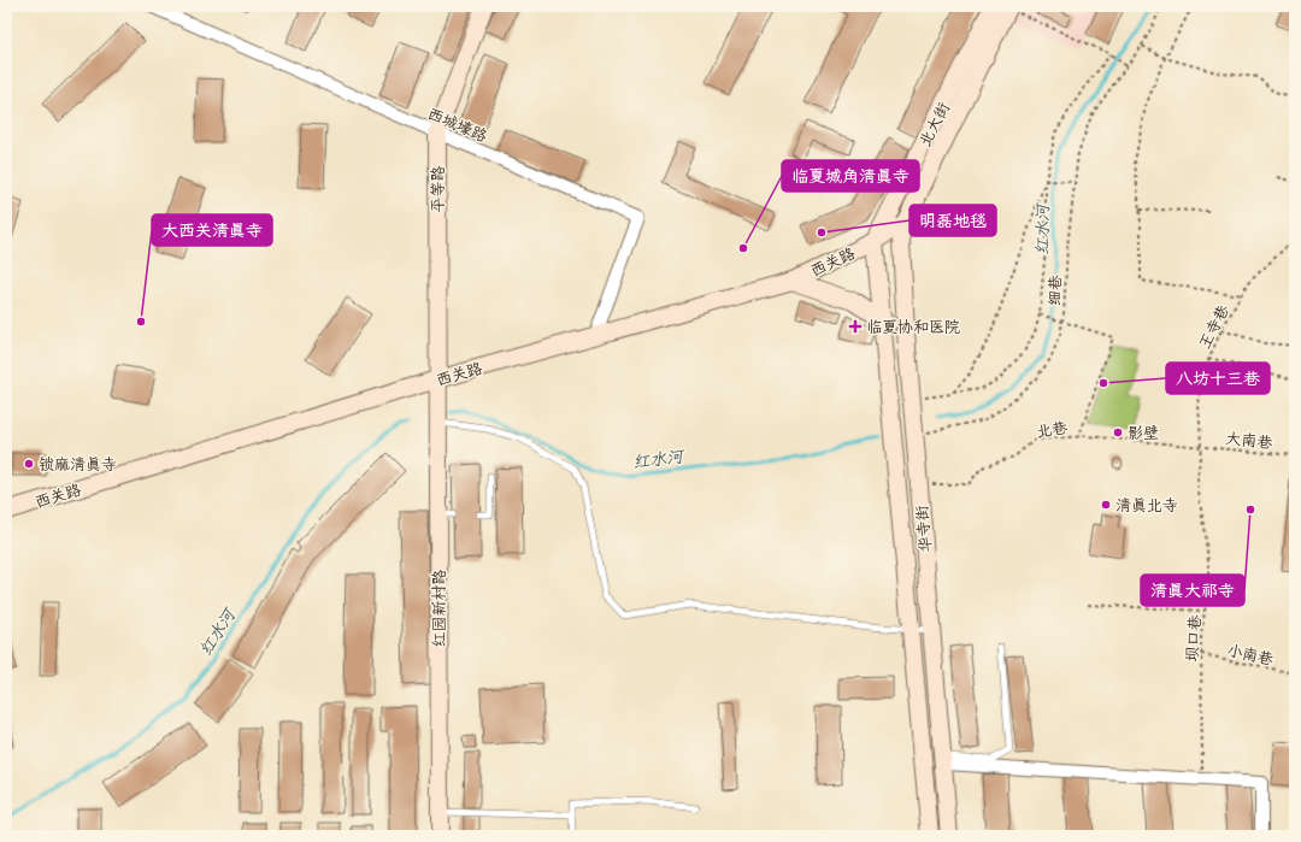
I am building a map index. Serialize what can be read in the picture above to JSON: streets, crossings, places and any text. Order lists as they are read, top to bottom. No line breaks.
{"streets":{"main road":["北大街","平等路","西关路","华寺街","红园新村路"],"street":["西城壕路"],"path":["细巷","王寺巷","北巷","大南巷","坝口巷","小南巷"]},"crossings":[["西城壕路","平等路"],["西城壕路","西关路"],["北大街","西关路"],["北大街","华寺街"],["平等路","西关路"],["平等路","红园新村路"],["西关路","华寺街"],["西关路","红园新村路"],["细巷","华寺街"],["王寺巷","北巷"],["王寺巷","大南巷"],["王寺巷","坝口巷"],["北巷","大南巷"],["北巷","华寺街"],["北巷","坝口巷"],["大南巷","坝口巷"],["坝口巷","小南巷"]],"water":["红水河"],"places":{"other":["明磊地毯","临夏城角清真寺","大西关清真寺","八坊十三巷","影壁","锁麻清真寺","清真北寺","清真大祁寺"],"health":["临夏协和医院"]}}
